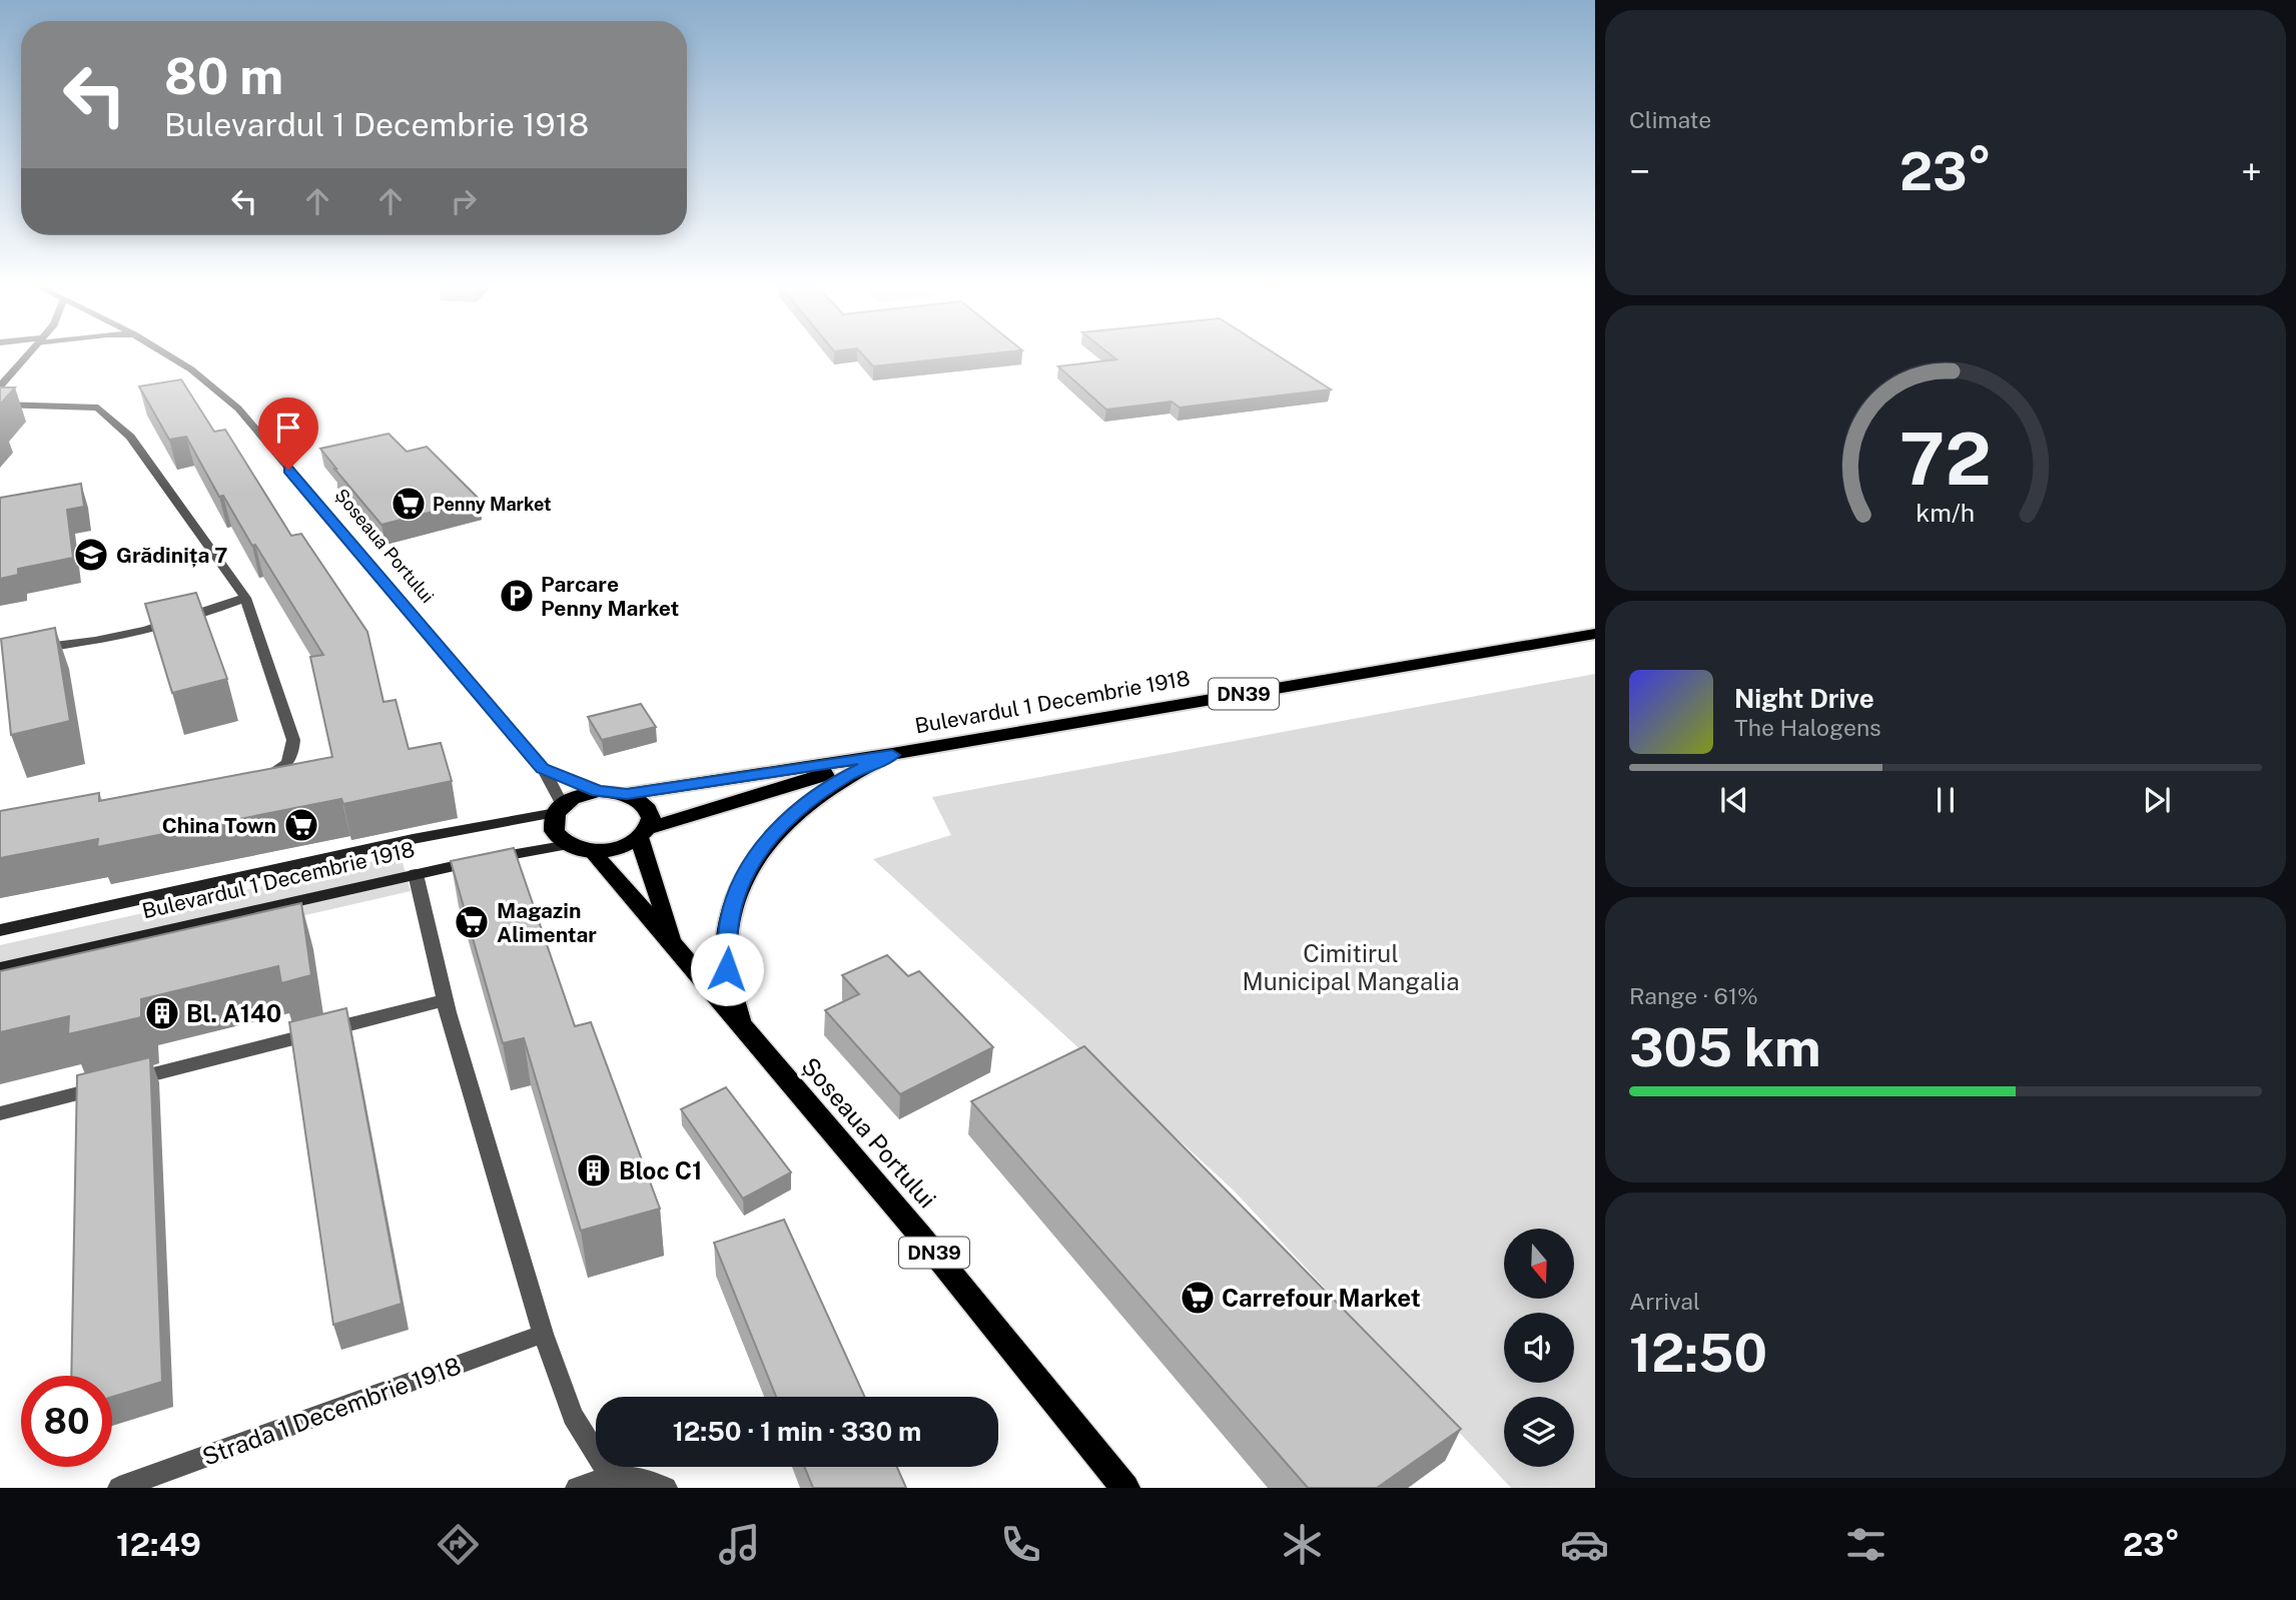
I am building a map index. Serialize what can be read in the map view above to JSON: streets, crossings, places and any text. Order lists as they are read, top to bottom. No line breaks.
{"streets":{"highway":["DN39","Bulevardul 1 Decembrie 1918"],"main road":["Șoseaua Portului"],"street":["Strada 1 Decembrie 1918"]},"crossings":[["Șoseaua Portului","DN39"],["Șoseaua Portului","Bulevardul 1 Decembrie 1918"],["DN39","Bulevardul 1 Decembrie 1918"]],"parks":["Cimitirul Municipal Mangalia"],"places":{"supermarket":["Penny Market","China Town","Magazin Alimentar","Carrefour Market"],"school or university":["Grădinița 7"],"parking":["Parcare Penny Market"],"building":["Bl. A140","Bloc C1"]},"north":"bottom","page":{"tile":["Climate",["Range · 61%","305 km"],["Arrival","12:50"]],"turn":["80 m","Bulevardul 1 Decembrie 1918"],"heat":["−","23°","+"],"song":["Night Drive","The Halogens"],"limit":"80","trip":"12:50 · 1 min · 330 m","tabs":["12:49","23°"],"gauge":["72","km/h"]}}
